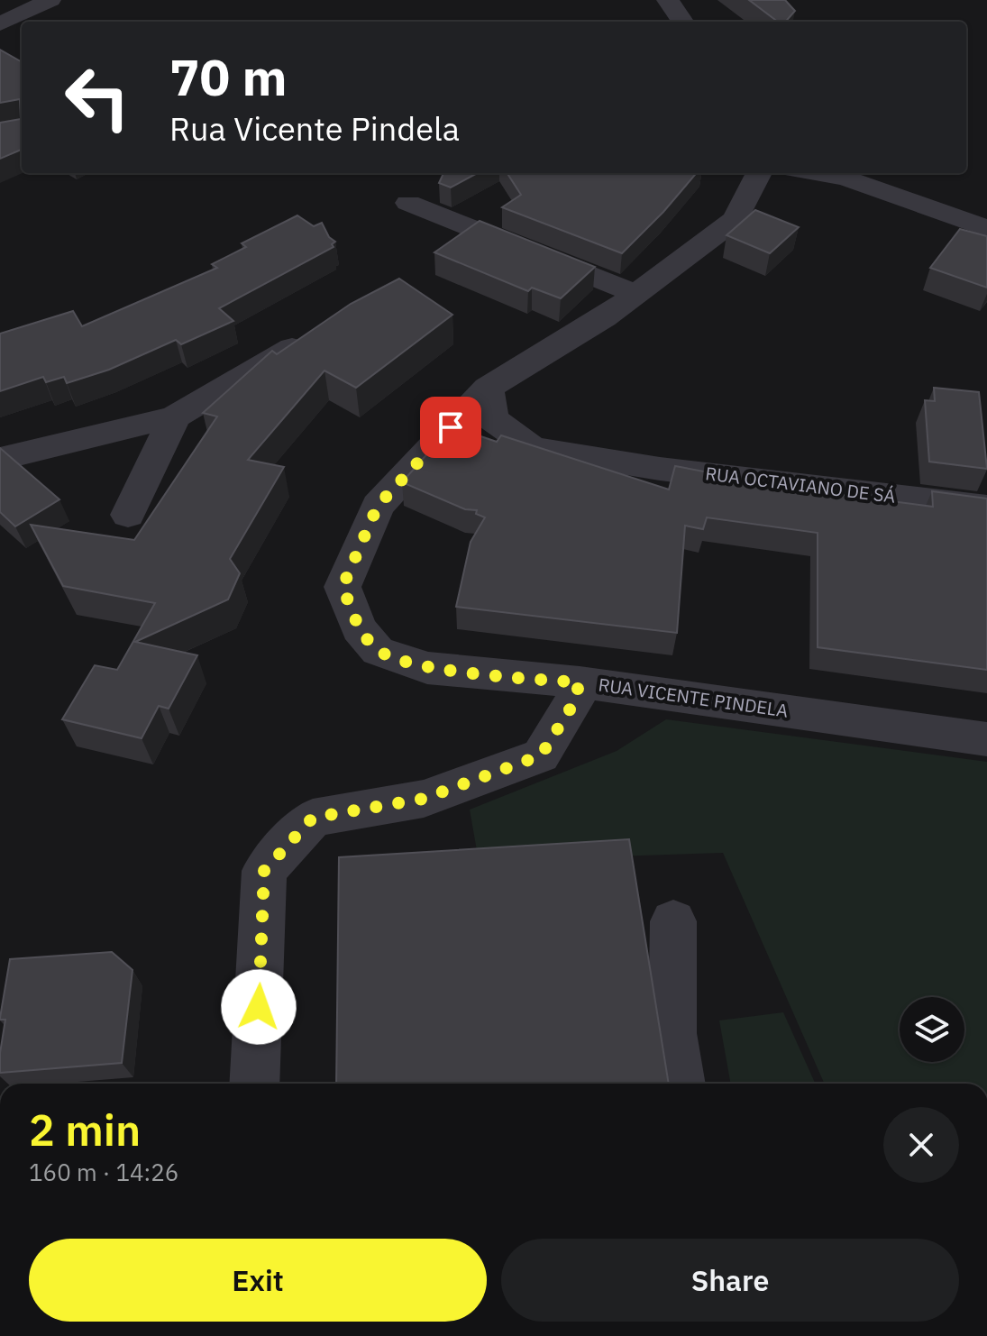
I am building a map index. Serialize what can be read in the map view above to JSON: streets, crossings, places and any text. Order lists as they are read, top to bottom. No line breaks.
{"streets":{"street":["RUA OCTAVIANO DE SÁ","RUA VICENTE PINDELA"]},"crossings":[["RUA OCTAVIANO DE SÁ","RUA VICENTE PINDELA"]],"page":{"turn":["70 m","Rua Vicente Pindela"],"heading":["2 min","160 m · 14:26"],"buttons":["Exit","Share"]}}
